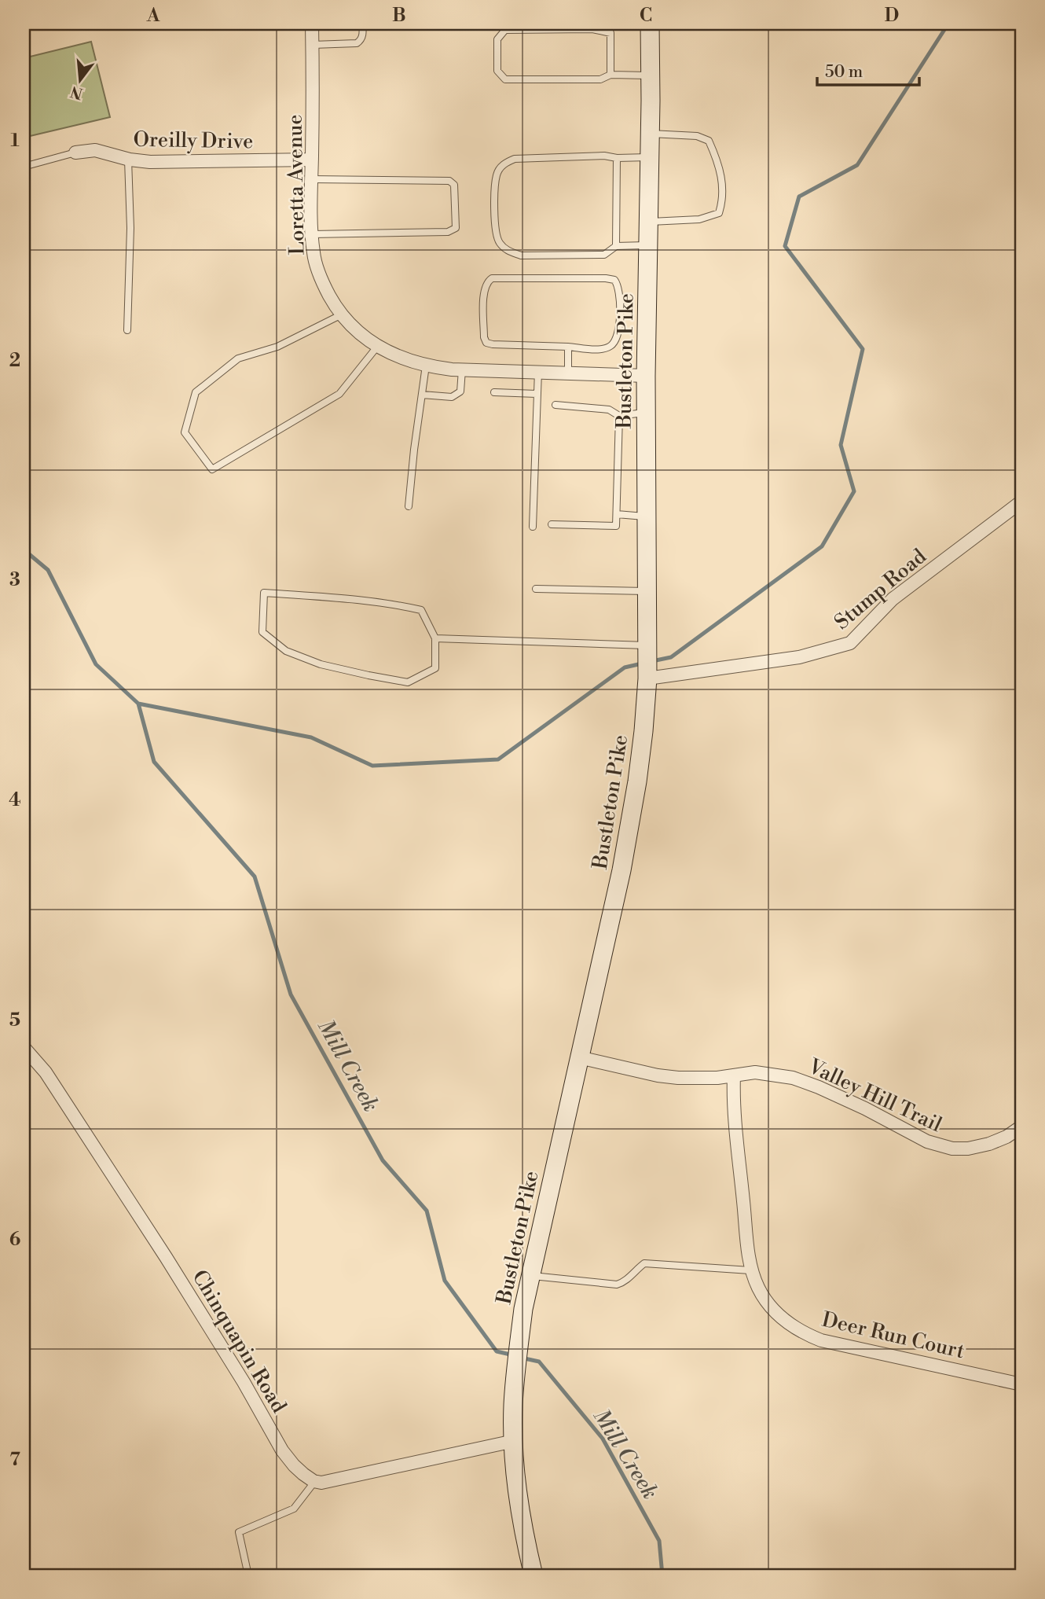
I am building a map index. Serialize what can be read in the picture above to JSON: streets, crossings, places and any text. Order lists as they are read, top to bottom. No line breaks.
{"streets":{"main road":["Bustleton Pike"],"street":["Oreilly Drive","Loretta Avenue","Stump Road","Valley Hill Trail","Deer Run Court","Chinquapin Road"]},"crossings":[["Oreilly Drive","Loretta Avenue"],["Loretta Avenue","Bustleton Pike"],["Bustleton Pike","Stump Road"],["Bustleton Pike","Valley Hill Trail"],["Valley Hill Trail","Deer Run Court"]],"water":["Mill Creek"],"scale_bar":"50 m","north":"bottom","grid":{"columns":["A","B","C","D"],"rows":["1","2","3","4","5","6","7"]}}
